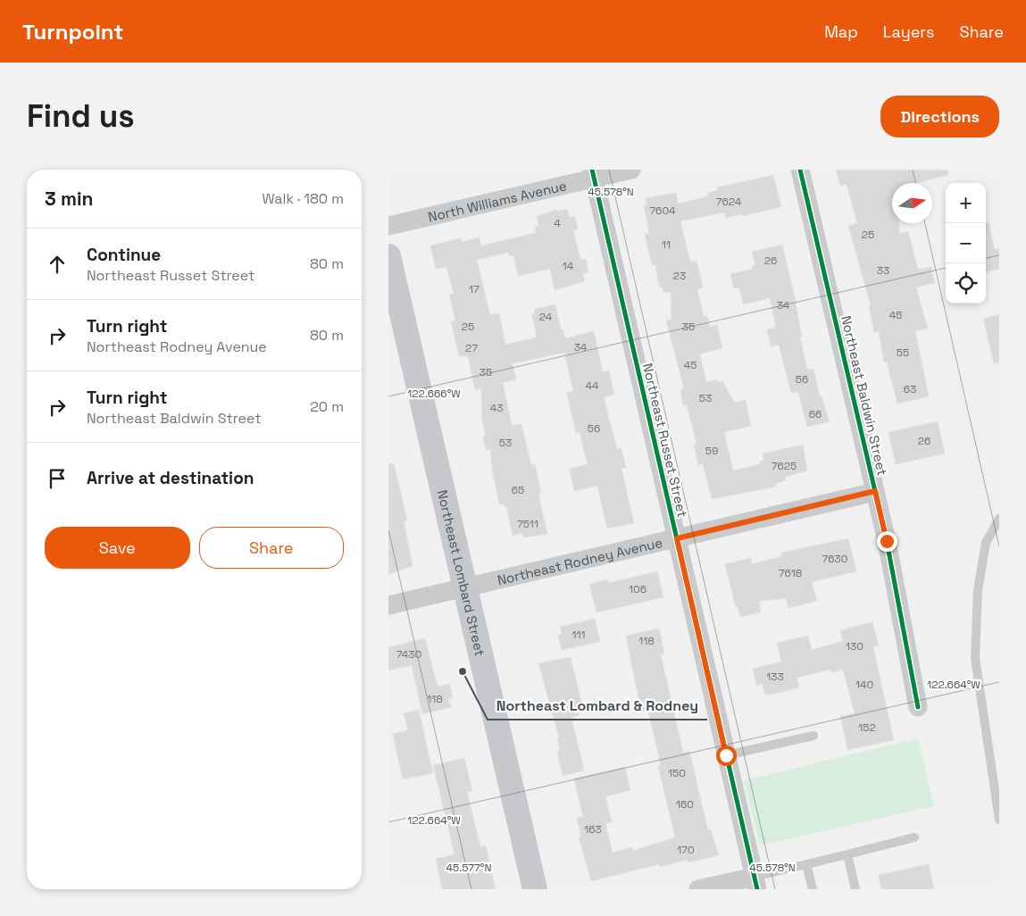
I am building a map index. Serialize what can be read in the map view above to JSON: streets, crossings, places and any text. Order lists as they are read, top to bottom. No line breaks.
{"streets":{"main road":["Northeast Lombard Street"],"street":["North Williams Avenue","Northeast Baldwin Street","Northeast Russet Street","Northeast Rodney Avenue"]},"crossings":[["North Williams Avenue","Northeast Russet Street"],["Northeast Baldwin Street","Northeast Rodney Avenue"],["Northeast Russet Street","Northeast Rodney Avenue"],["Northeast Rodney Avenue","Northeast Lombard Street"]],"places":["Northeast Lombard & Rodney"],"house_numbers":["7624","7604","4","25","11","26","14","33","23","17","34","45","24","25","35","34","27","55","45","35","56","44","63","53","43","66","56","26","53","59","7625","65","7511","7630","7618","106","111","118","130","7430","133","140","118","152","150","160","163","170"],"north":"right","page":{"header":"Turnpoint","nav":["Map","Layers","Share"],"buttons":["Directions",["Save","Share"]],"title":"Find us","heading":["3 min","Walk · 180 m"],"map_buttons":["+","−"],"list":[["Continue","Northeast Russet Street","80 m"],["Turn right","Northeast Rodney Avenue","80 m"],["Turn right","Northeast Baldwin Street","20 m"],"Arrive at destination"]},"coordinates":["45.578°N","122.666°W","122.664°W","45.577°N"]}
